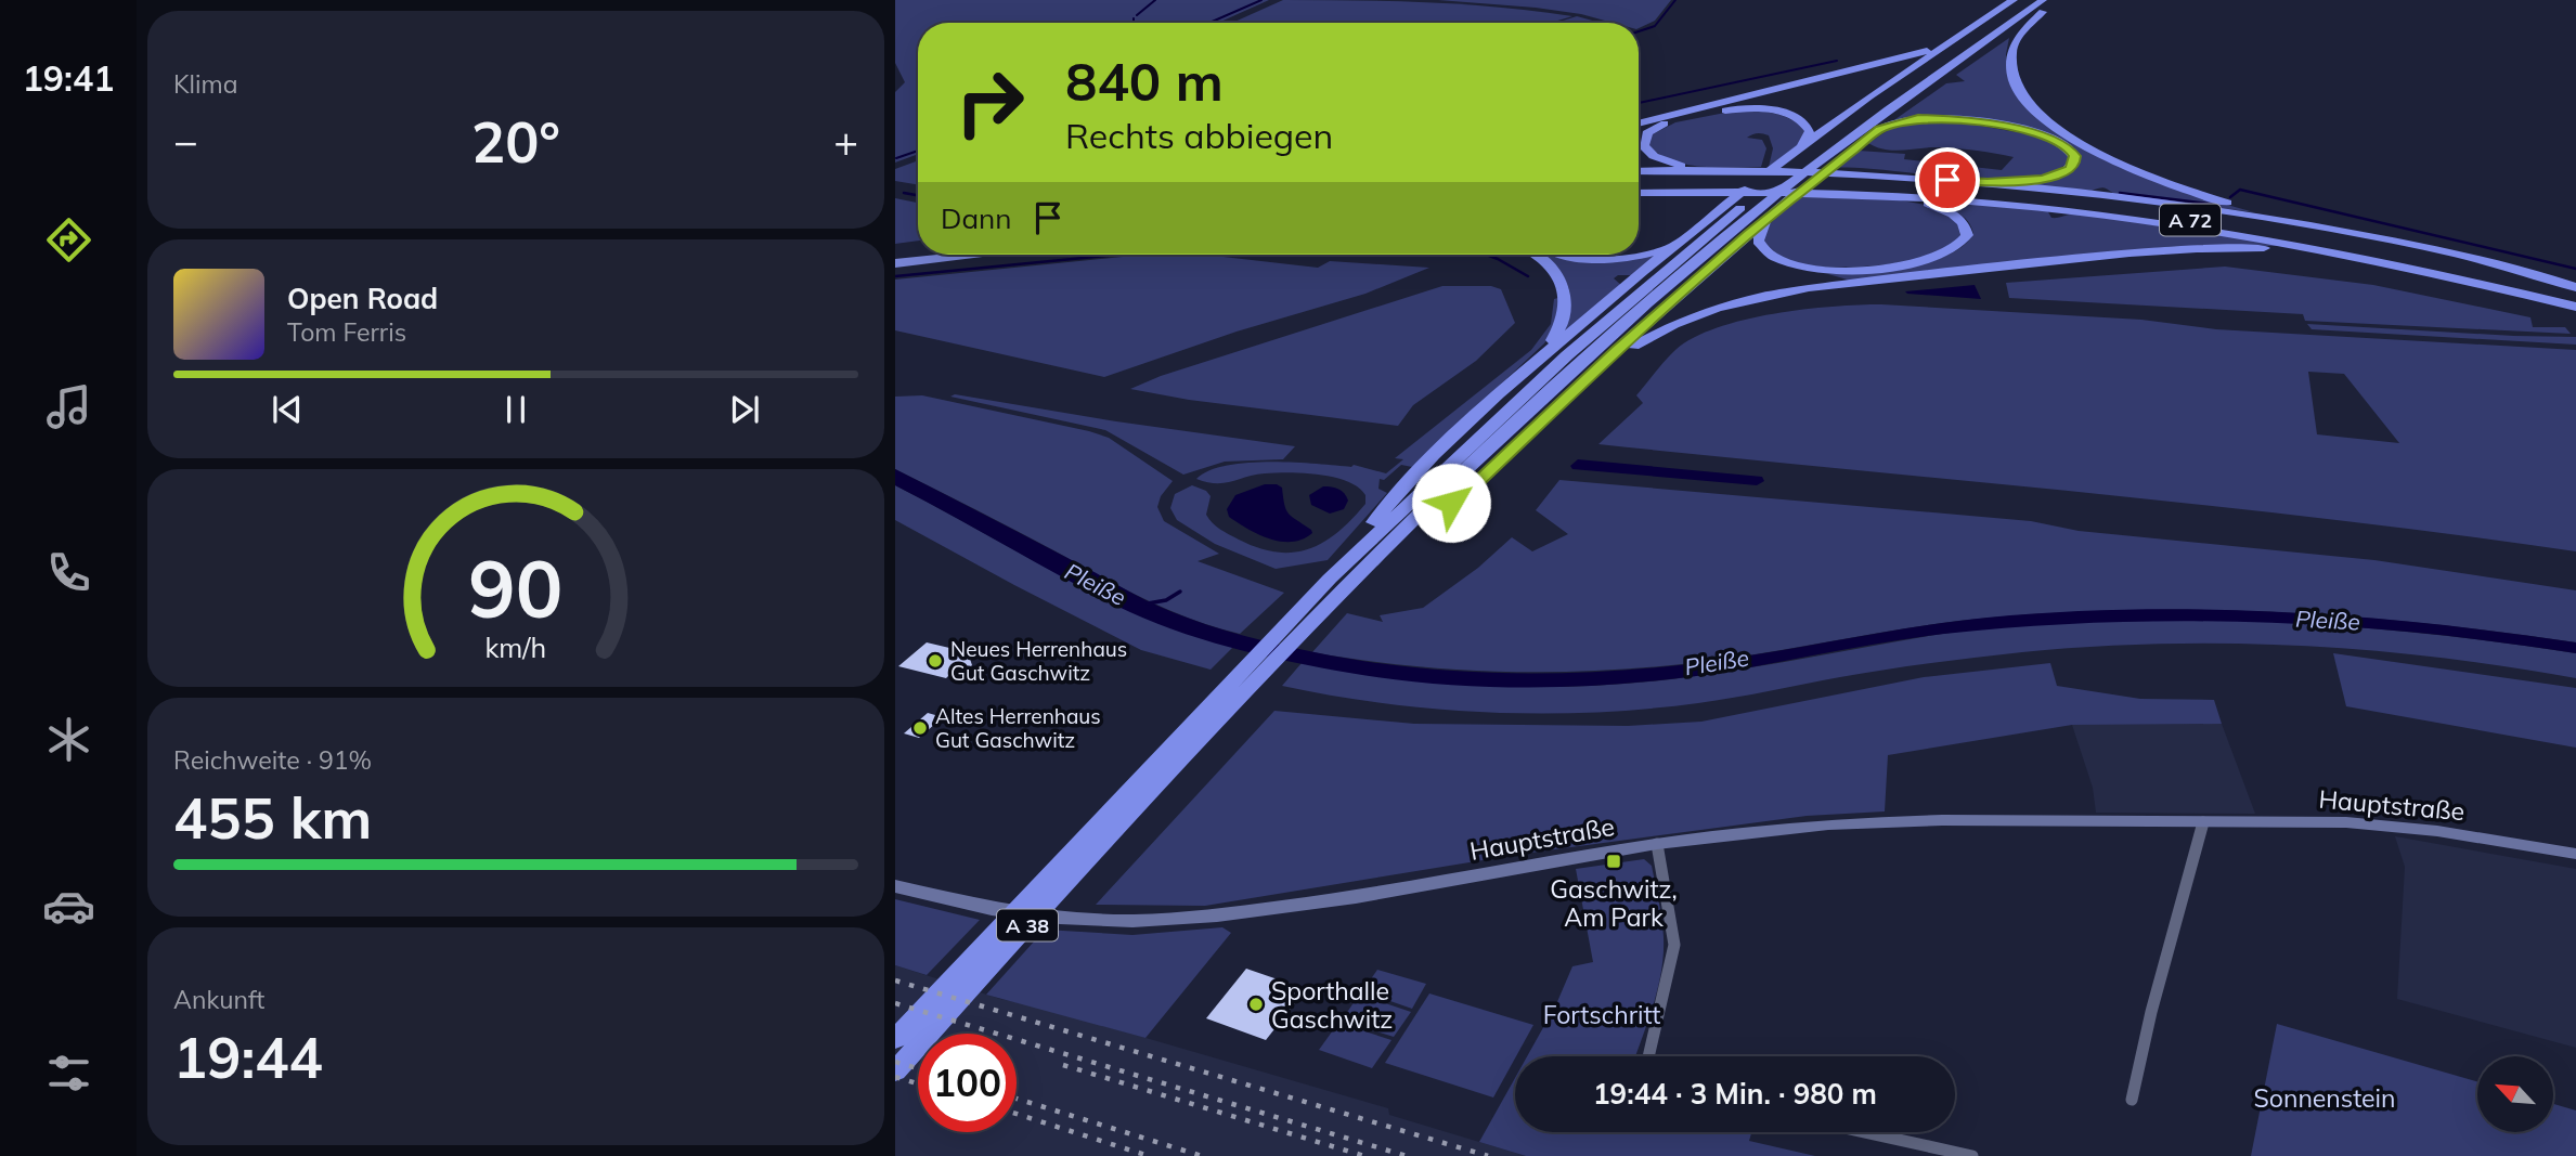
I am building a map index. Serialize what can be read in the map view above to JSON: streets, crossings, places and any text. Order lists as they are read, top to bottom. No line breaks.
{"streets":{"highway":["A 72","A 38"],"main road":["Hauptstraße"]},"water":["Pleiße"],"parks":["Fortschritt","Sonnenstein"],"places":{"other":["Neues Herrenhaus Gut Gaschwitz","Altes Herrenhaus Gut Gaschwitz","Sporthalle Gaschwitz"],"transit":["Gaschwitz, Am Park"]},"north":"top left","page":{"tabs":"19:41","tile":["Klima",["Reichweite · 91%","455 km"],["Ankunft","19:44"]],"turn":["840 m","Rechts abbiegen"],"heat":["−","20°","+"],"then":"Dann","song":["Open Road","Tom Ferris"],"limit":"100","trip":"19:44 · 3 Min. · 980 m","gauge":["90","km/h"]}}
